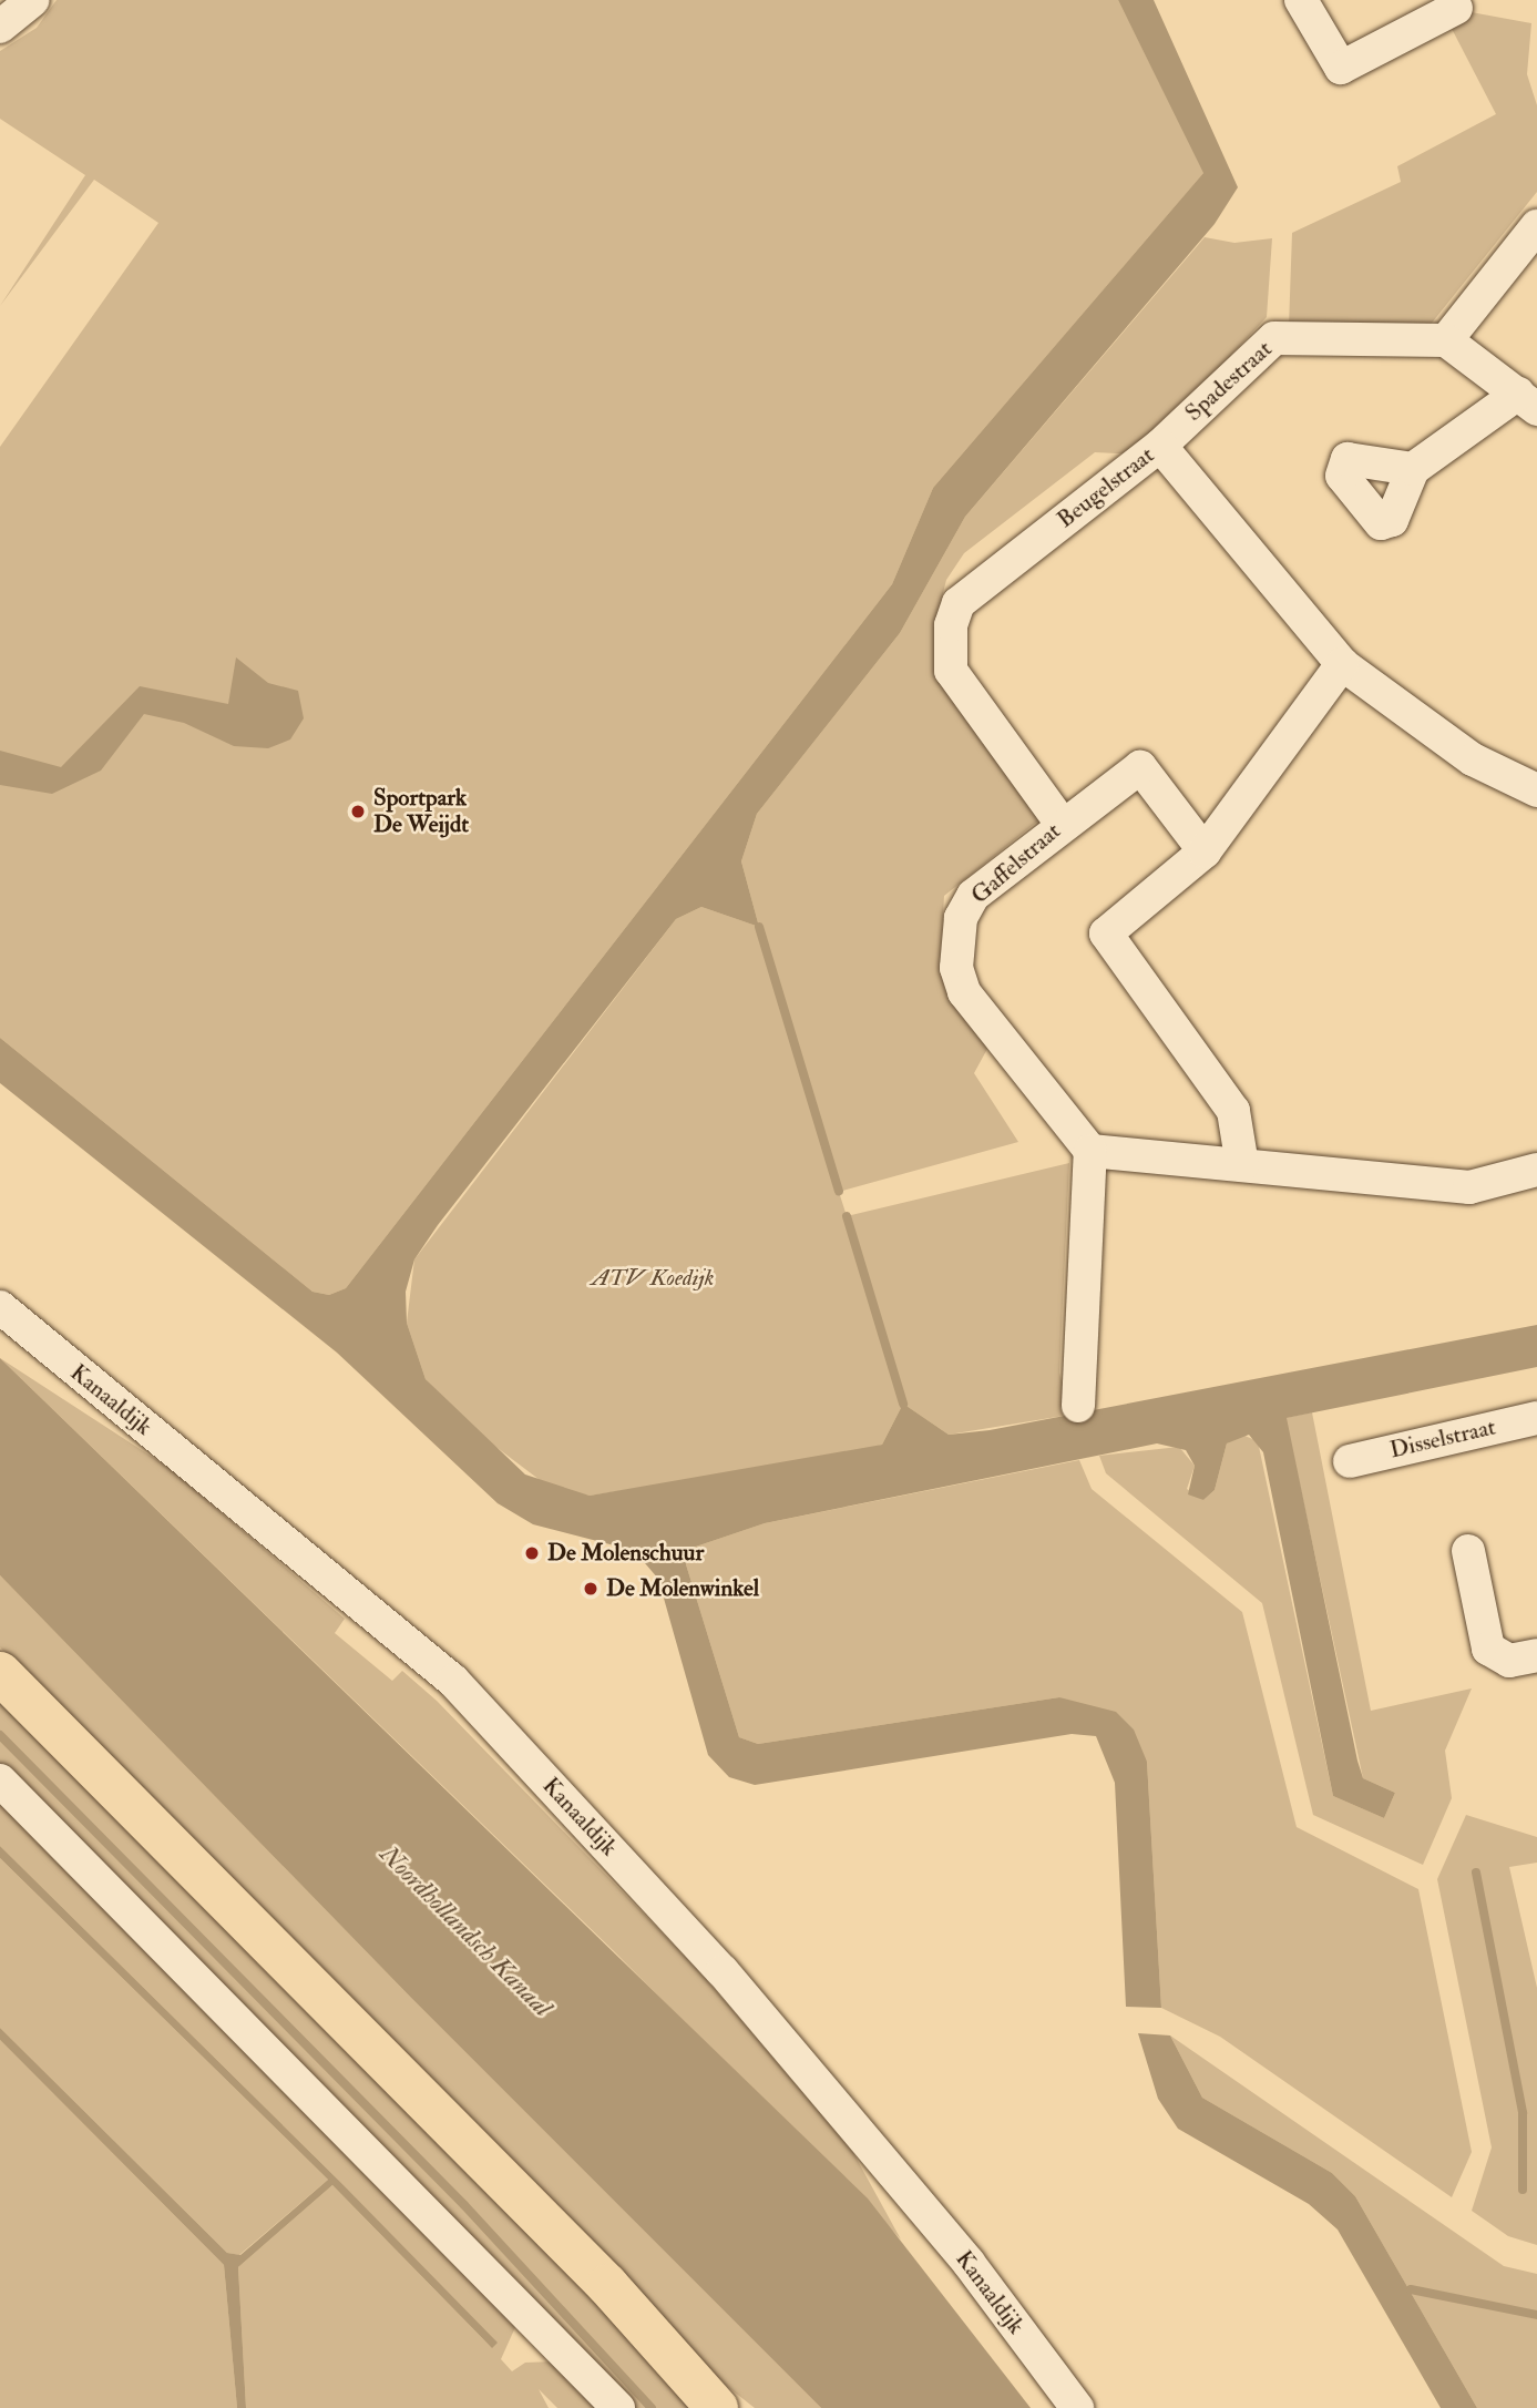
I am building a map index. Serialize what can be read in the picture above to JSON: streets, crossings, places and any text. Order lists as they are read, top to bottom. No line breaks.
{"streets":{"street":["Spadestraat","Beugelstraat","Gaffelstraat","Kanaaldijk","Disselstraat"]},"crossings":[["Spadestraat","Beugelstraat"],["Beugelstraat","Gaffelstraat"]],"water":["Noordhollandsch Kanaal"],"parks":["ATV Koedijk"],"places":["Sportpark De Weijdt","De Molenschuur","De Molenwinkel"]}
